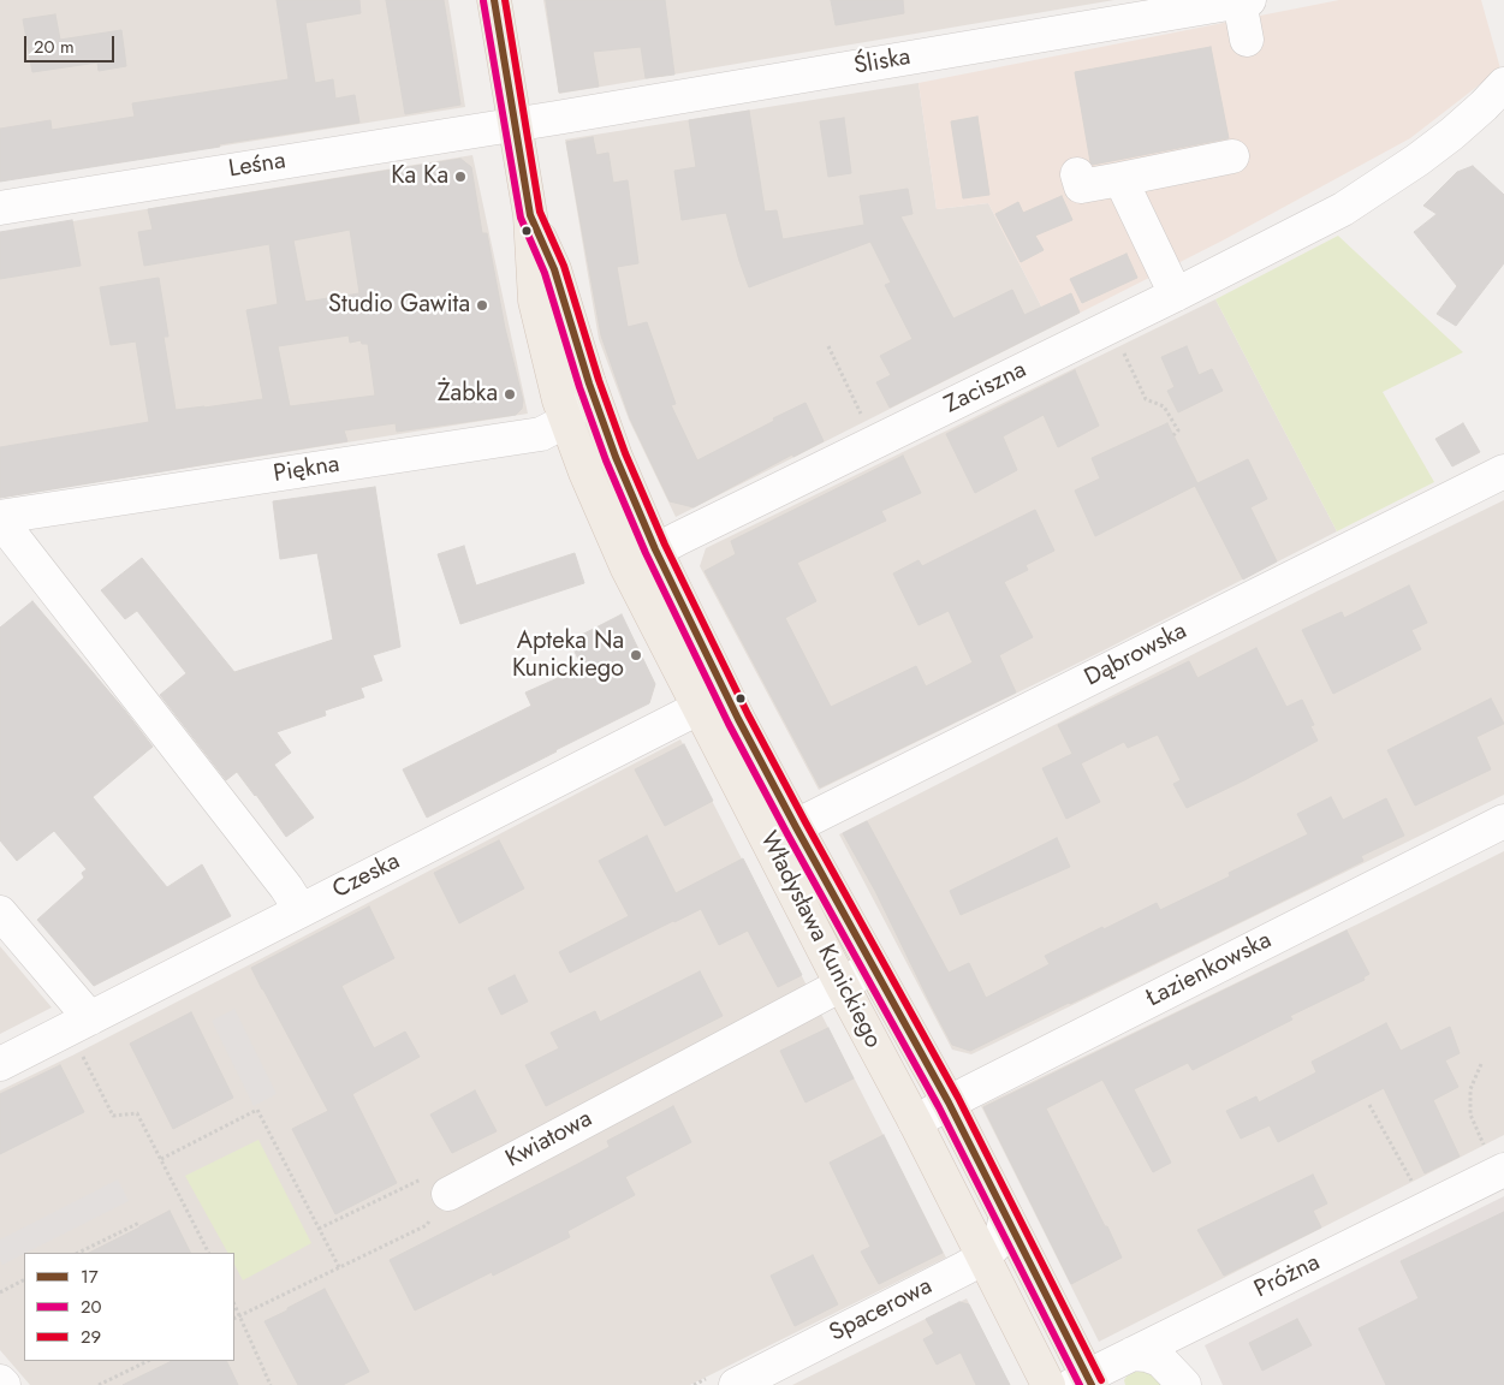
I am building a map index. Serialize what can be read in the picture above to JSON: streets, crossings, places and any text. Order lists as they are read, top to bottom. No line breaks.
{"streets":{"main road":["Władysława Kunickiego"],"street":["Śliska","Leśna","Zaciszna","Piękna","Dąbrowska","Czeska","Łazienkowska","Kwiatowa","Próżna","Spacerowa"]},"crossings":[["Śliska","Leśna"],["Śliska","Władysława Kunickiego"],["Leśna","Władysława Kunickiego"],["Zaciszna","Władysława Kunickiego"],["Piękna","Władysława Kunickiego"],["Dąbrowska","Władysława Kunickiego"],["Czeska","Władysława Kunickiego"],["Władysława Kunickiego","Łazienkowska"],["Władysława Kunickiego","Kwiatowa"],["Władysława Kunickiego","Próżna"],["Władysława Kunickiego","Spacerowa"]],"places":["Ka Ka","Studio Gawita","Żabka","Apteka Na Kunickiego"],"lines":["transit line 17","transit line 29","transit line 20"],"legend":["17","20","29"],"scale_bar":"20 m"}
